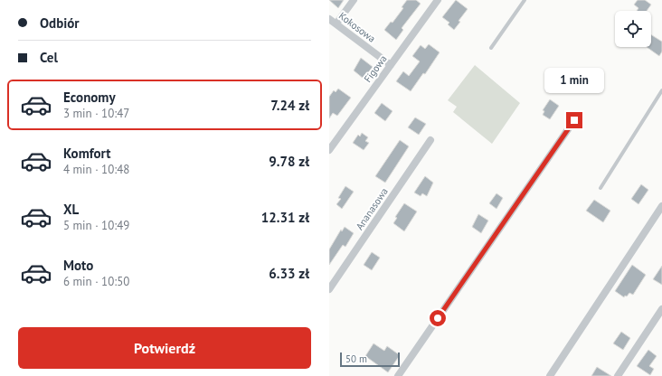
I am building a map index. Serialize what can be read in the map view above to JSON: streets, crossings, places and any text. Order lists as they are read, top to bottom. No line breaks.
{"streets":{"street":["Kokosowa","Figowa","Ananasowa"]},"crossings":[["Kokosowa","Figowa"]],"scale_bar":"50 m","page":{"banner":["Odbiór","Cel"],"bubble":"1 min","list":[{"name":"Economy","note":"3 min · 10:47","value":"7.24 zł"},{"name":"Komfort","note":"4 min · 10:48","value":"9.78 zł"},{"name":"XL","note":"5 min · 10:49","value":"12.31 zł"},{"name":"Moto","note":"6 min · 10:50","value":"6.33 zł"}],"buttons":"Potwierdź","scale":"50 m"}}
